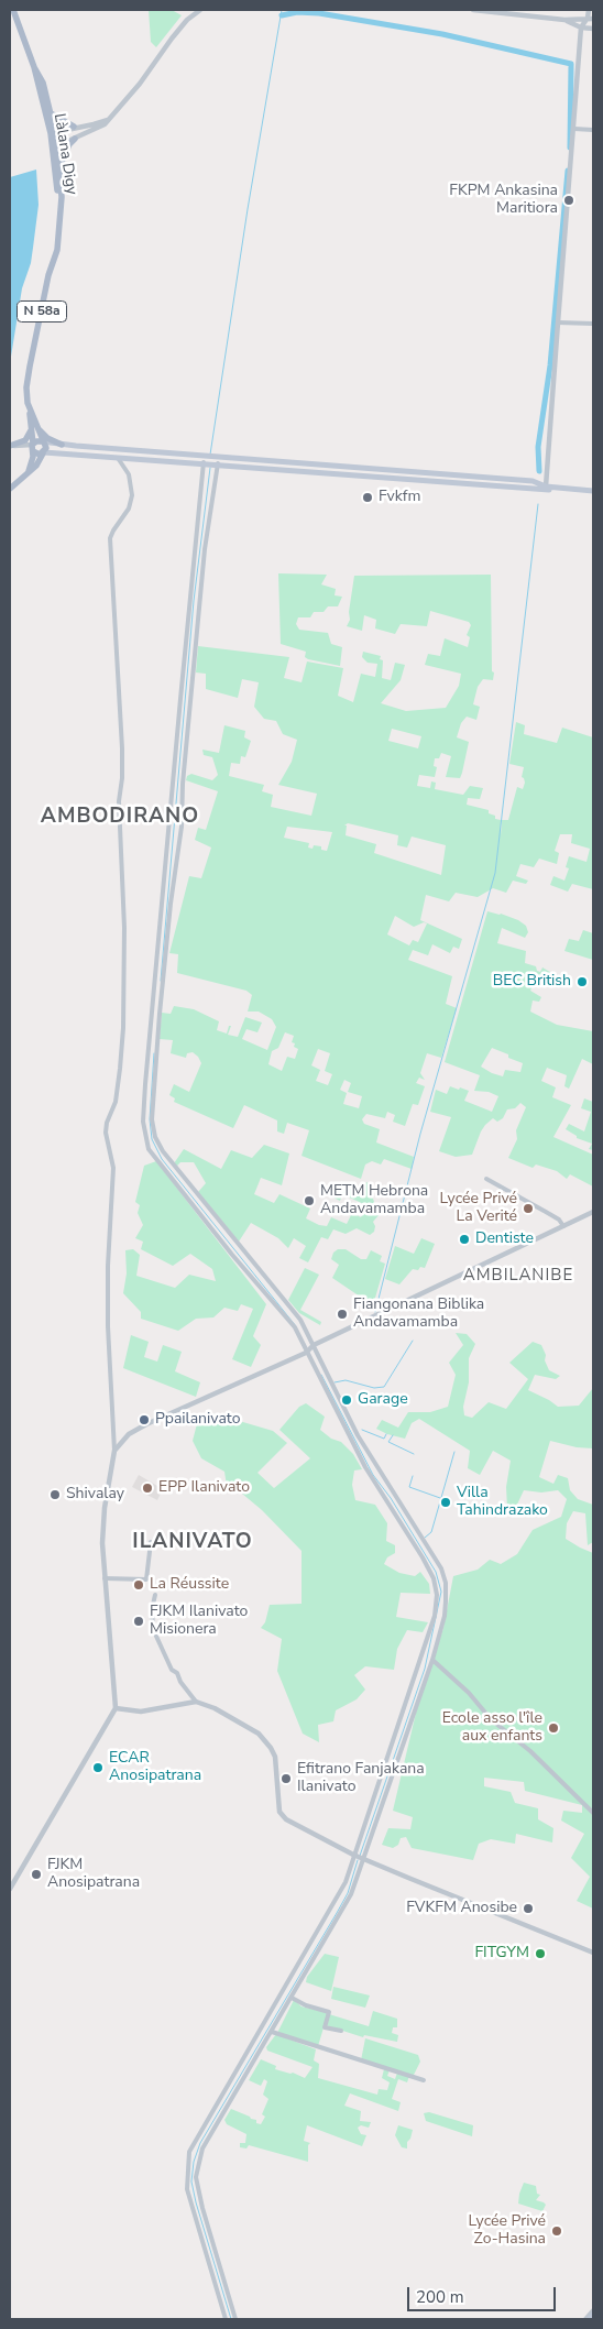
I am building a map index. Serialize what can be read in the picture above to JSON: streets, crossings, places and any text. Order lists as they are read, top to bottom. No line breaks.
{"streets":{"main road":["Làlana Digy","N 58a"]},"crossings":[["Làlana Digy","N 58a"]],"districts":["AMBODIRANO","AMBILANIBE","ILANIVATO"],"places":["FKPM Ankasina Maritiora","Fvkfm","BEC British","METM Hebrona Andavamamba","Lycée Privé La Verité","Dentiste","Fiangonana Biblika Andavamamba","Garage","Ppailanivato","EPP Ilanivato","Shivalay","Villa Tahindrazako","La Réussite","FJKM Ilanivato Misionera","Ecole asso l'île aux enfants","ECAR Anosipatrana","Efitrano Fanjakana Ilanivato","FJKM Anosipatrana","FVKFM Anosibe","FITGYM","Lycée Privé Zo-Hasina"],"scale_bar":"200 m"}
